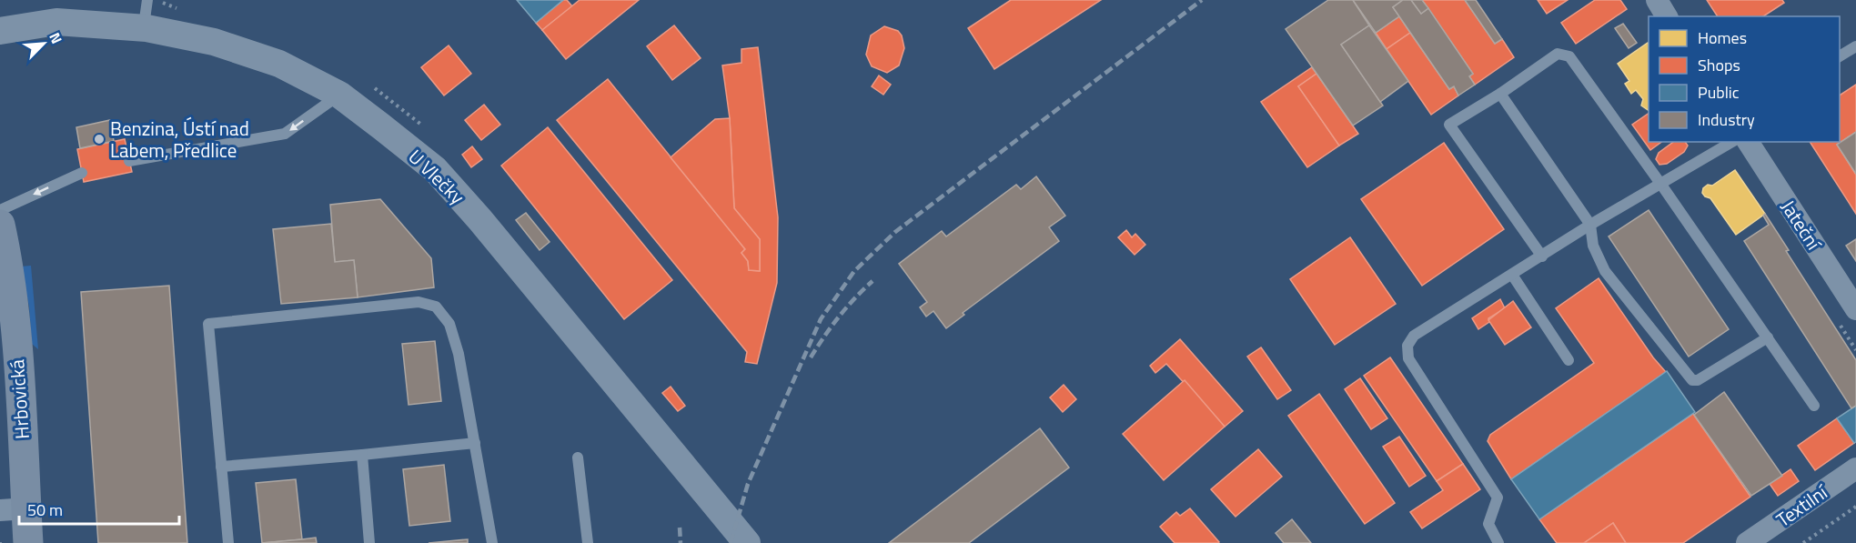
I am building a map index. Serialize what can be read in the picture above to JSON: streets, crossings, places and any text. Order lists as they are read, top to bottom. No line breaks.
{"streets":{"main road":["Hrbovická"],"street":["U Vlečky","Jateční","Textilní"]},"places":["Benzina, Ústí nad Labem, Předlice"],"legend":["Homes","Shops","Public","Industry"],"scale_bar":"50 m","north":"top right"}
